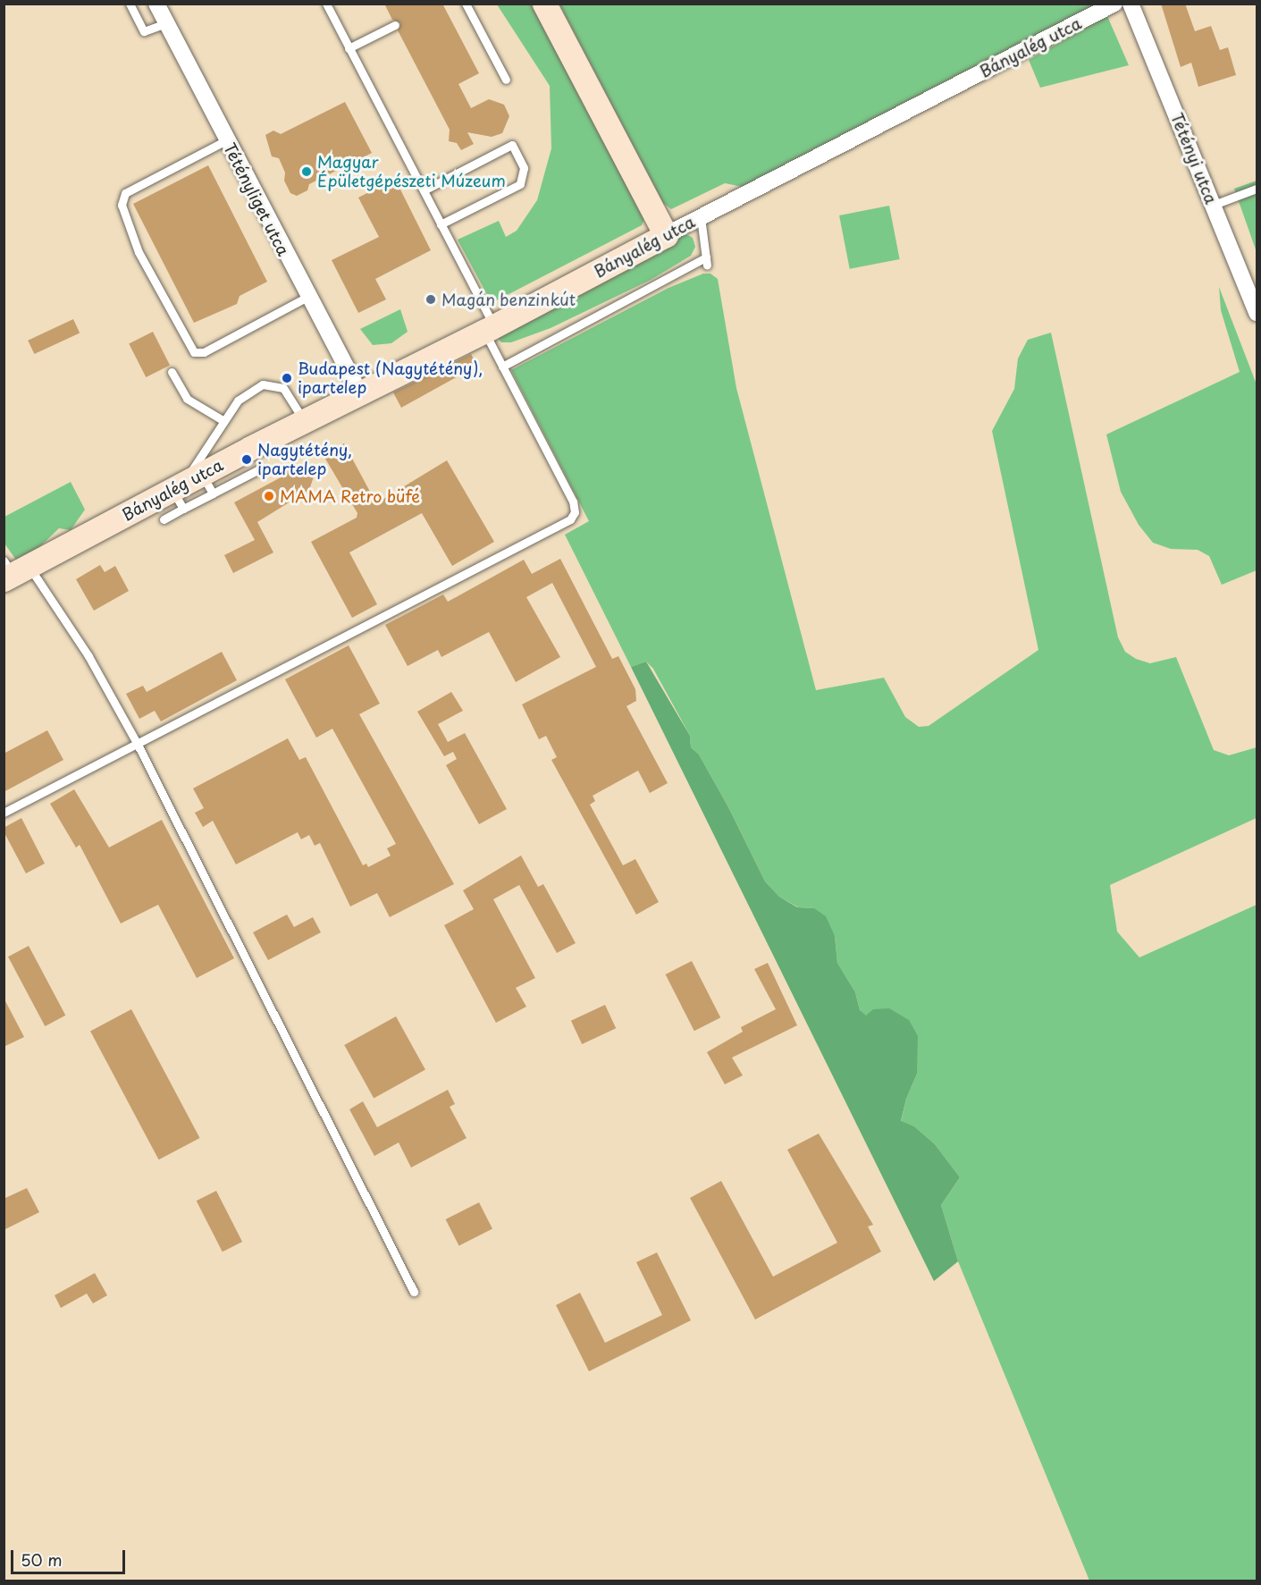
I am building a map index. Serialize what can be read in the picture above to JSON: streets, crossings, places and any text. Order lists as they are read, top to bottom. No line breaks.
{"streets":{"street":["Bányalég utca","Tétényi utca","Tétényliget utca"]},"crossings":[["Bányalég utca","Tétényliget utca"]],"places":["Magyar Épületgépészeti Múzeum","Magán benzinkút","Budapest (Nagytétény), ipartelep","Nagytétény, ipartelep","MAMA Retro büfé"],"scale_bar":"50 m"}
